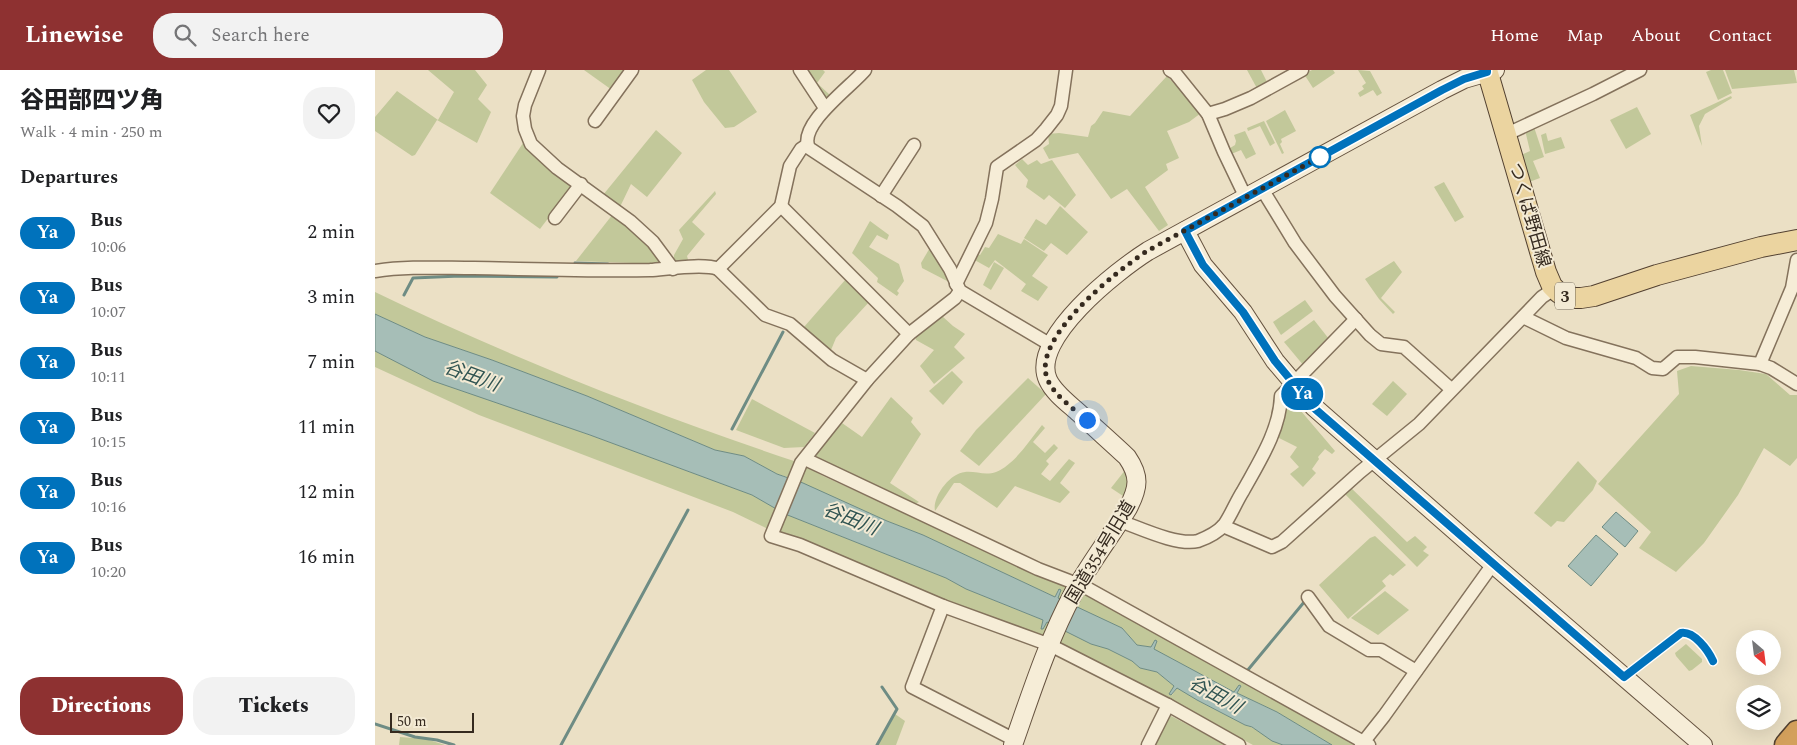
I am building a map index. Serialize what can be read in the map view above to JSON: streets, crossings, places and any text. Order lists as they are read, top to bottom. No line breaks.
{"streets":{"main road":["つくば野田線","3"],"street":["国道354号旧道"]},"crossings":[["つくば野田線","国道354号旧道"]],"water":["谷田川"],"lines":["bus line Ya"],"scale_bar":"50 m","north":"bottom right","page":{"header":"Linewise","search":"Search here","nav":["Home","Map","About","Contact"],"heading":[["谷田部四ツ角","Walk · 4 min · 250 m"],"Departures"],"on_map":"Ya","list":[{"mark":"Ya","name":"Bus","note":"10:06","value":"2 min"},{"mark":"Ya","name":"Bus","note":"10:07","value":"3 min"},{"mark":"Ya","name":"Bus","note":"10:11","value":"7 min"},{"mark":"Ya","name":"Bus","note":"10:15","value":"11 min"},{"mark":"Ya","name":"Bus","note":"10:16","value":"12 min"},{"mark":"Ya","name":"Bus","note":"10:20","value":"16 min"}],"buttons":["Directions","Tickets"],"scale":"50 m"}}
